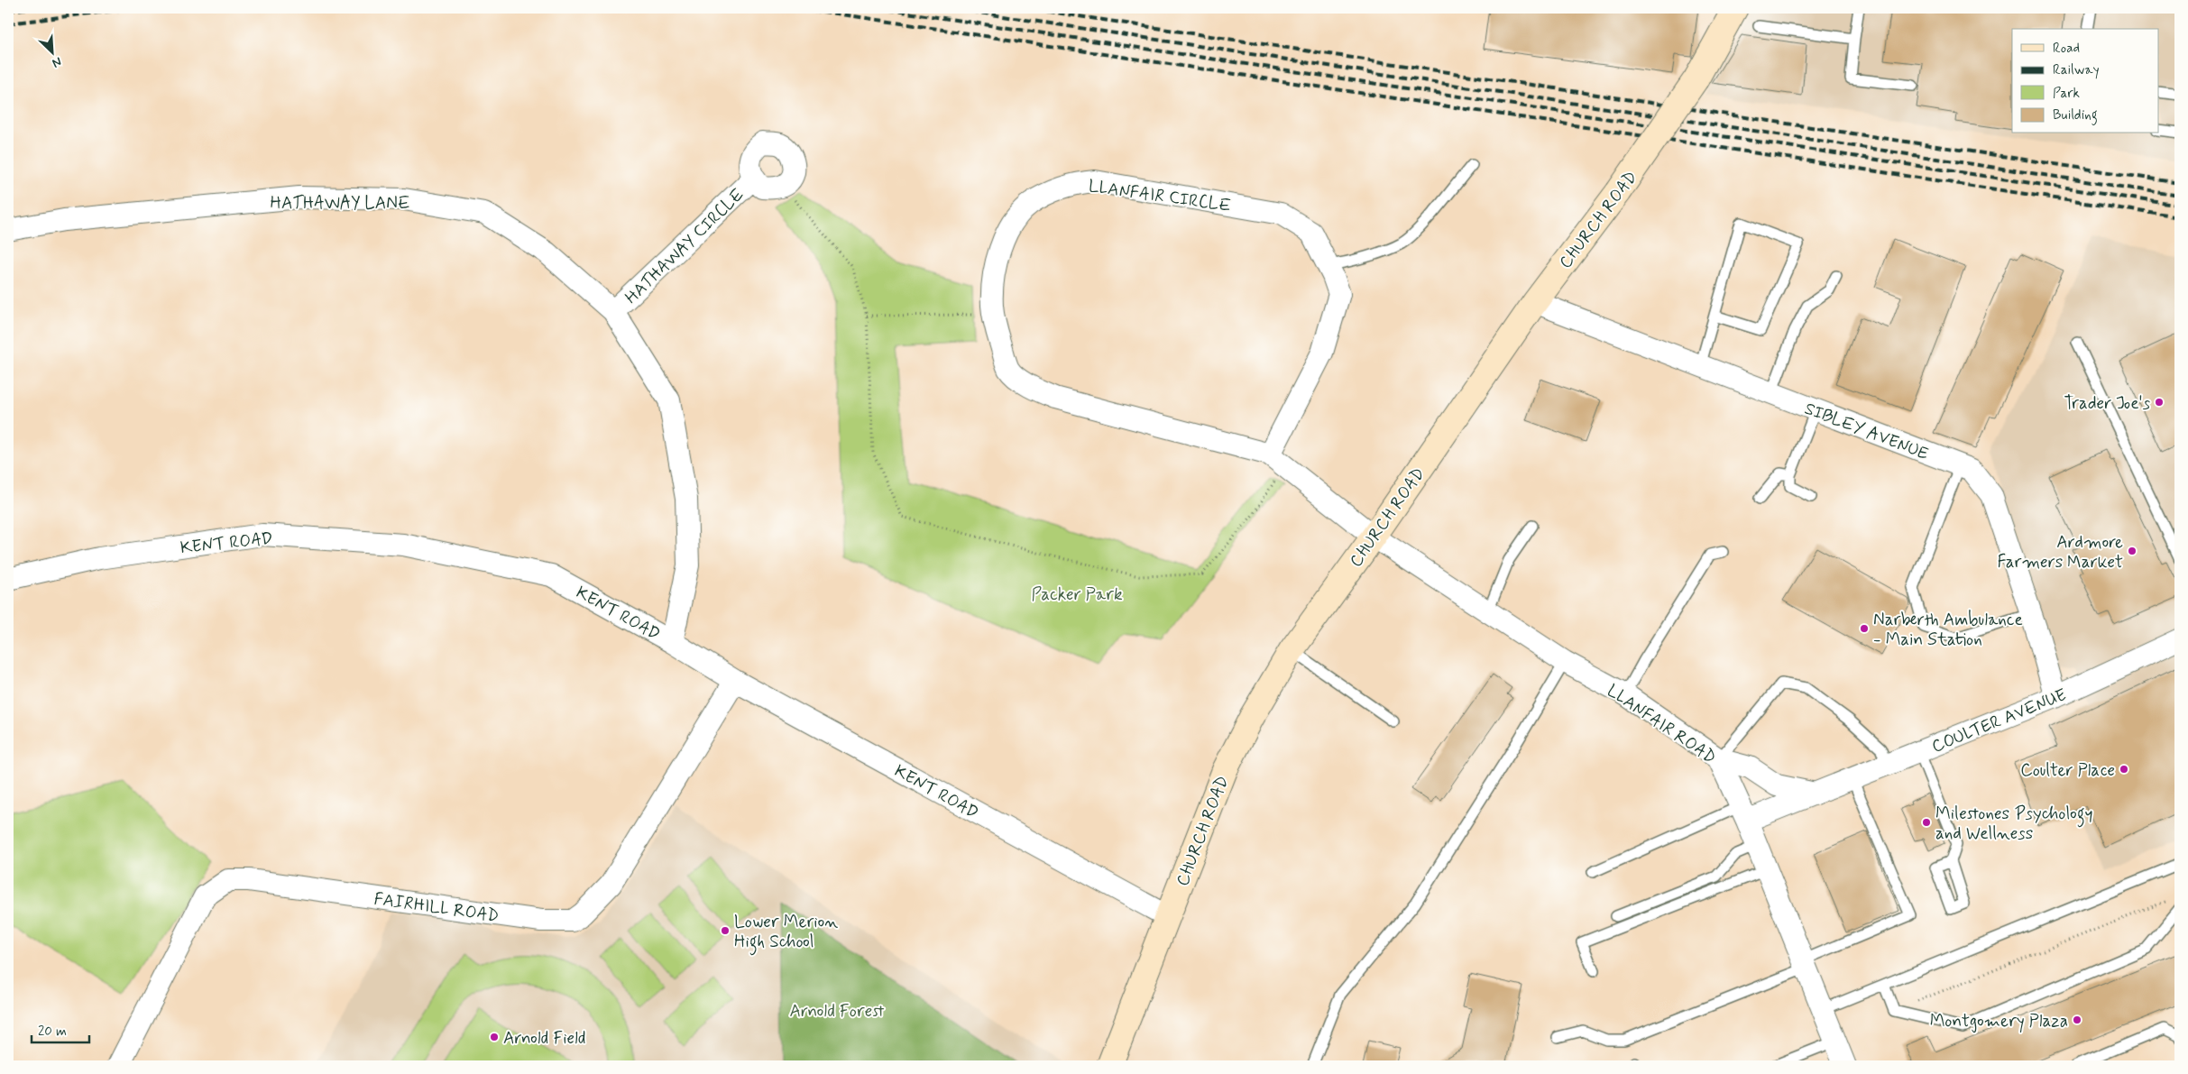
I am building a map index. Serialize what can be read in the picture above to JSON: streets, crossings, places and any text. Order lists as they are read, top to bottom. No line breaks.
{"streets":{"street":["LLANFAIR CIRCLE","HATHAWAY LANE","CHURCH ROAD","HATHAWAY CIRCLE","SIBLEY AVENUE","KENT ROAD","COULTER AVENUE","LLANFAIR ROAD","FAIRHILL ROAD"]},"crossings":[["LLANFAIR CIRCLE","CHURCH ROAD"],["LLANFAIR CIRCLE","LLANFAIR ROAD"],["HATHAWAY LANE","HATHAWAY CIRCLE"],["HATHAWAY LANE","KENT ROAD"],["CHURCH ROAD","SIBLEY AVENUE"],["CHURCH ROAD","KENT ROAD"],["CHURCH ROAD","LLANFAIR ROAD"],["SIBLEY AVENUE","COULTER AVENUE"],["KENT ROAD","FAIRHILL ROAD"],["COULTER AVENUE","LLANFAIR ROAD"]],"parks":["Packer Park","Arnold Forest"],"places":["Trader Joe's","Ardmore Farmers Market","Narberth Ambulance - Main Station","Coulter Place","Milestones Psychology and Wellness","Lower Merion High School","Montgomery Plaza","Arnold Field"],"legend":["Road","Railway","Park","Building"],"scale_bar":"20 m","north":"bottom right"}
